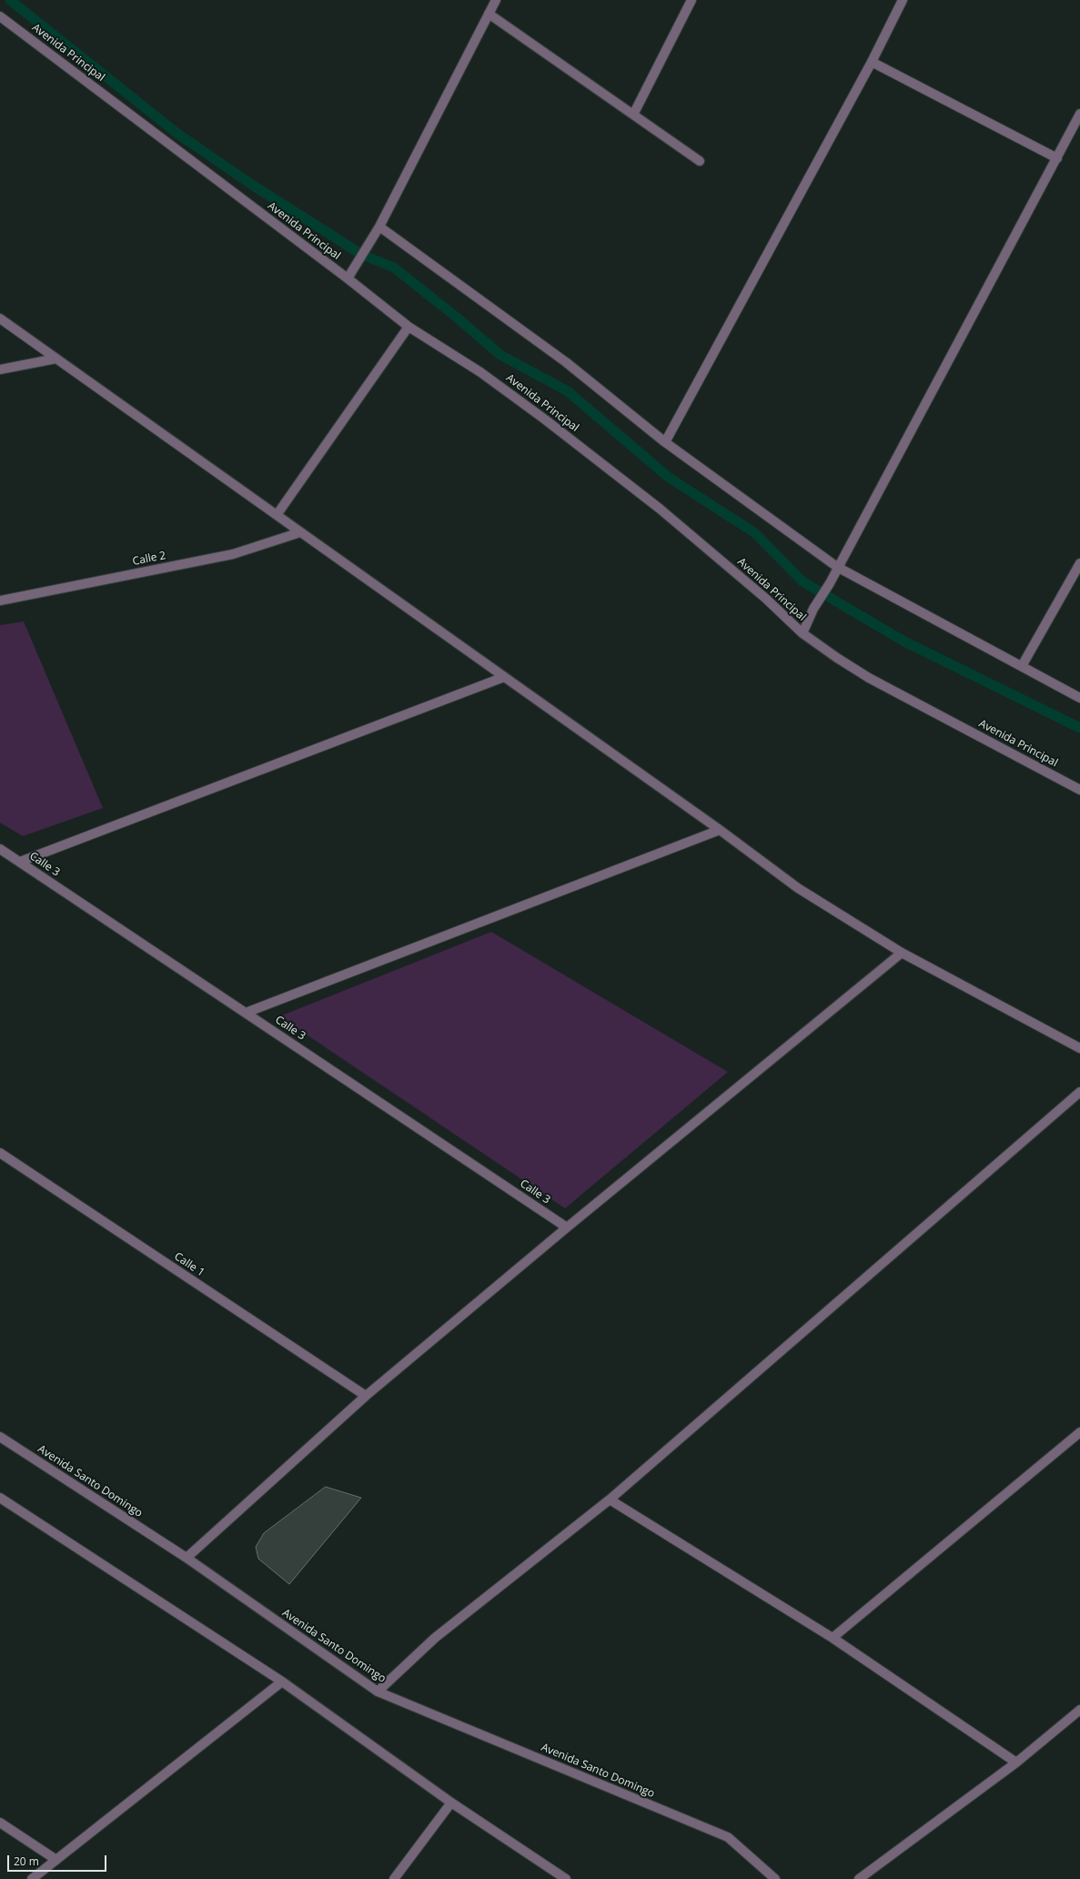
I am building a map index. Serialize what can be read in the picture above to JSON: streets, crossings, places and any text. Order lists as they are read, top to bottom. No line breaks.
{"streets":{"street":["Avenida Principal","Calle 2","Calle 3","Calle 1","Avenida Santo Domingo"]},"scale_bar":"20 m"}
